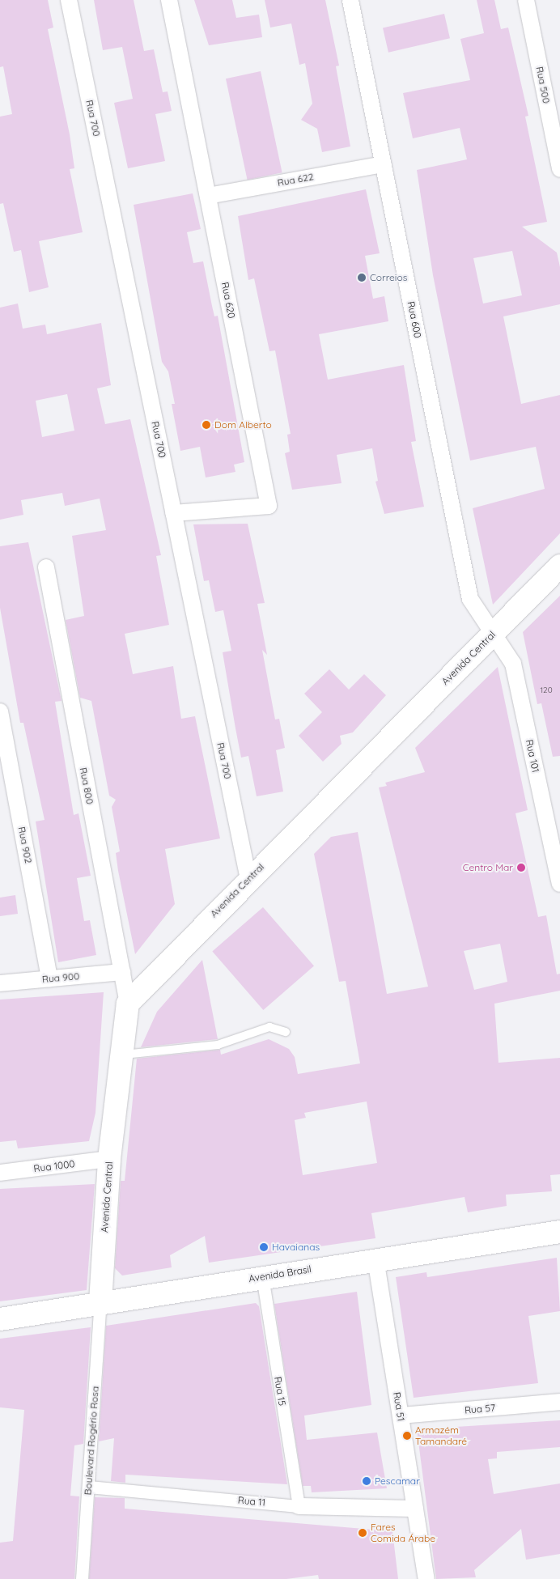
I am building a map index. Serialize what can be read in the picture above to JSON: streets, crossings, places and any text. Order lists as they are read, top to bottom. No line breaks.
{"streets":{"main road":["Avenida Central","Avenida Brasil"],"street":["Rua 500","Rua 700","Rua 622","Rua 620","Rua 600","Rua 101","Rua 800","Rua 902","Rua 900","Rua 1000","Rua 15","Rua 51","Rua 57","Boulevard Rogério Rosa","Rua 11"]},"crossings":[["Rua 700","Rua 620"],["Rua 700","Avenida Central"],["Rua 622","Rua 620"],["Rua 622","Rua 600"],["Rua 600","Avenida Central"],["Rua 600","Rua 101"],["Avenida Central","Rua 101"],["Avenida Central","Rua 800"],["Avenida Central","Rua 1000"],["Avenida Central","Avenida Brasil"],["Avenida Central","Boulevard Rogério Rosa"],["Rua 800","Rua 900"],["Rua 902","Rua 900"],["Avenida Brasil","Rua 15"],["Avenida Brasil","Rua 51"],["Avenida Brasil","Boulevard Rogério Rosa"],["Rua 15","Rua 11"],["Rua 51","Rua 57"],["Rua 51","Rua 11"],["Boulevard Rogério Rosa","Rua 11"]],"places":["Correios","Dom Alberto","Centro Mar","Havaianas","Armazém Tamandaré","Pescamar","Fares Comida Árabe"],"house_numbers":["120"]}
